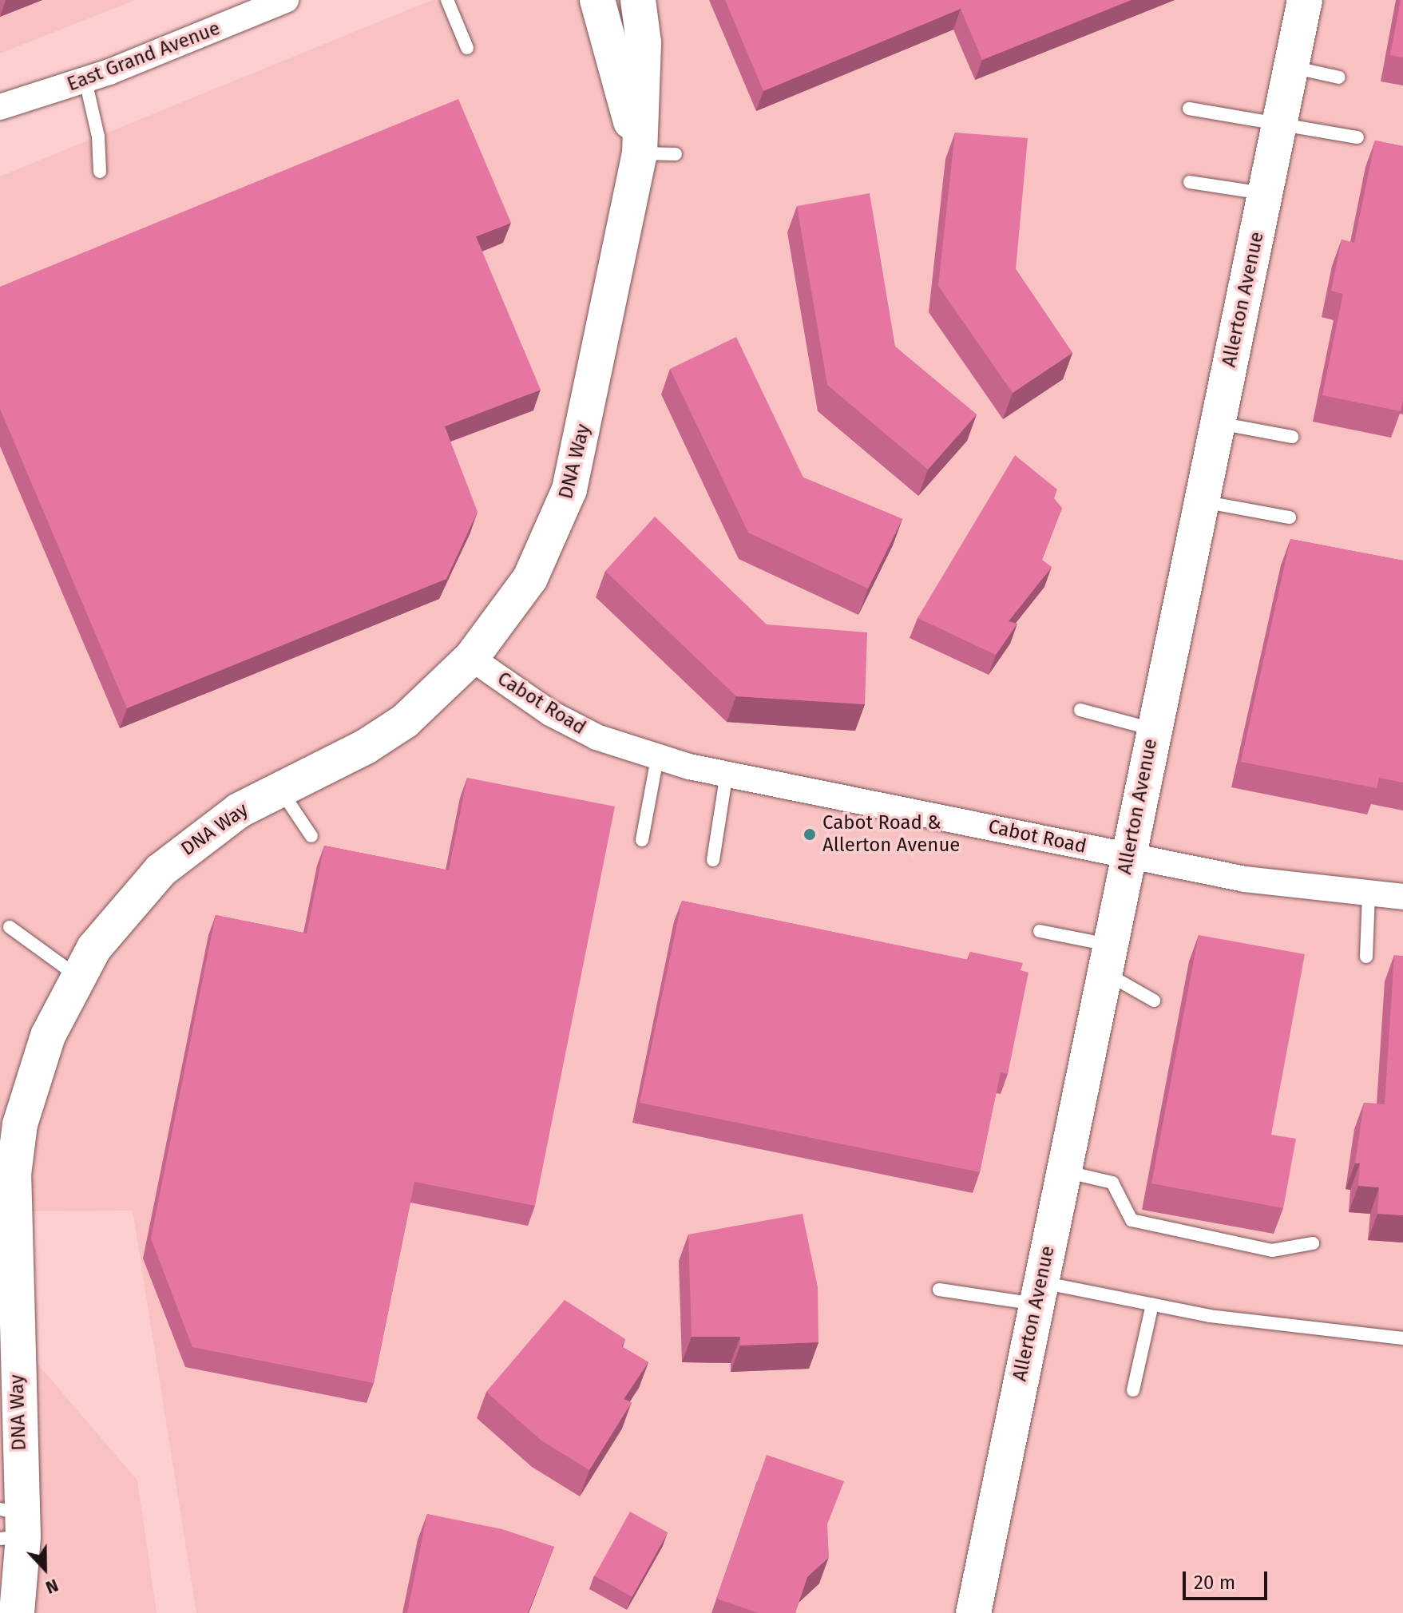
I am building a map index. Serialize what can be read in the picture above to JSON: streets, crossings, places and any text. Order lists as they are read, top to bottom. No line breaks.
{"streets":{"main road":["Allerton Avenue","DNA Way"],"street":["East Grand Avenue","Cabot Road"]},"crossings":[["Allerton Avenue","Cabot Road"],["DNA Way","Cabot Road"]],"places":["Cabot Road & Allerton Avenue"],"scale_bar":"20 m","north":"bottom"}
